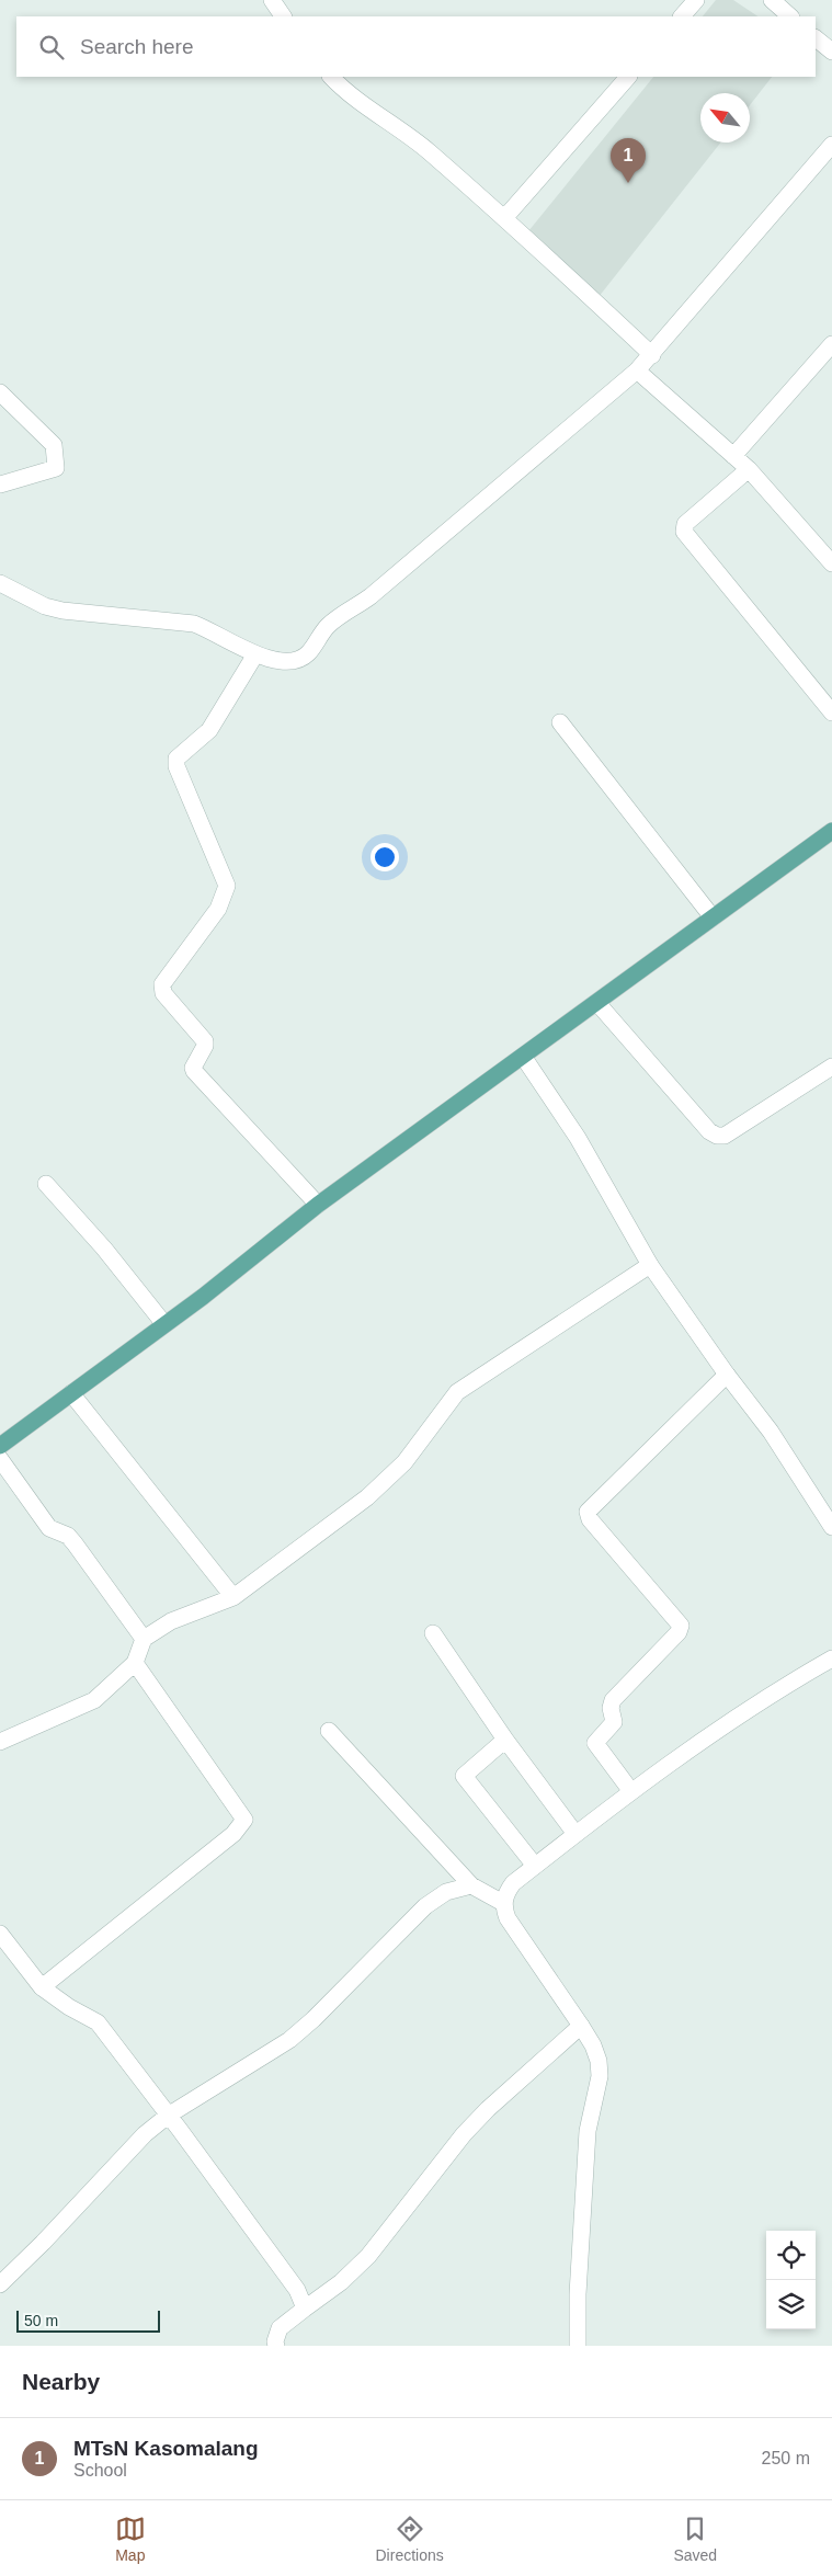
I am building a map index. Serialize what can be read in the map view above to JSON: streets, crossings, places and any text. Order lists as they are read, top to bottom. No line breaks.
{"scale_bar":"50 m","north":"top left","page":{"search":"Search here","pins":"1","scale":"50 m","heading":"Nearby","list":[{"mark":"1","name":"MTsN Kasomalang","note":"School","value":"250 m"}],"nav":["Map","Directions","Saved"]}}
